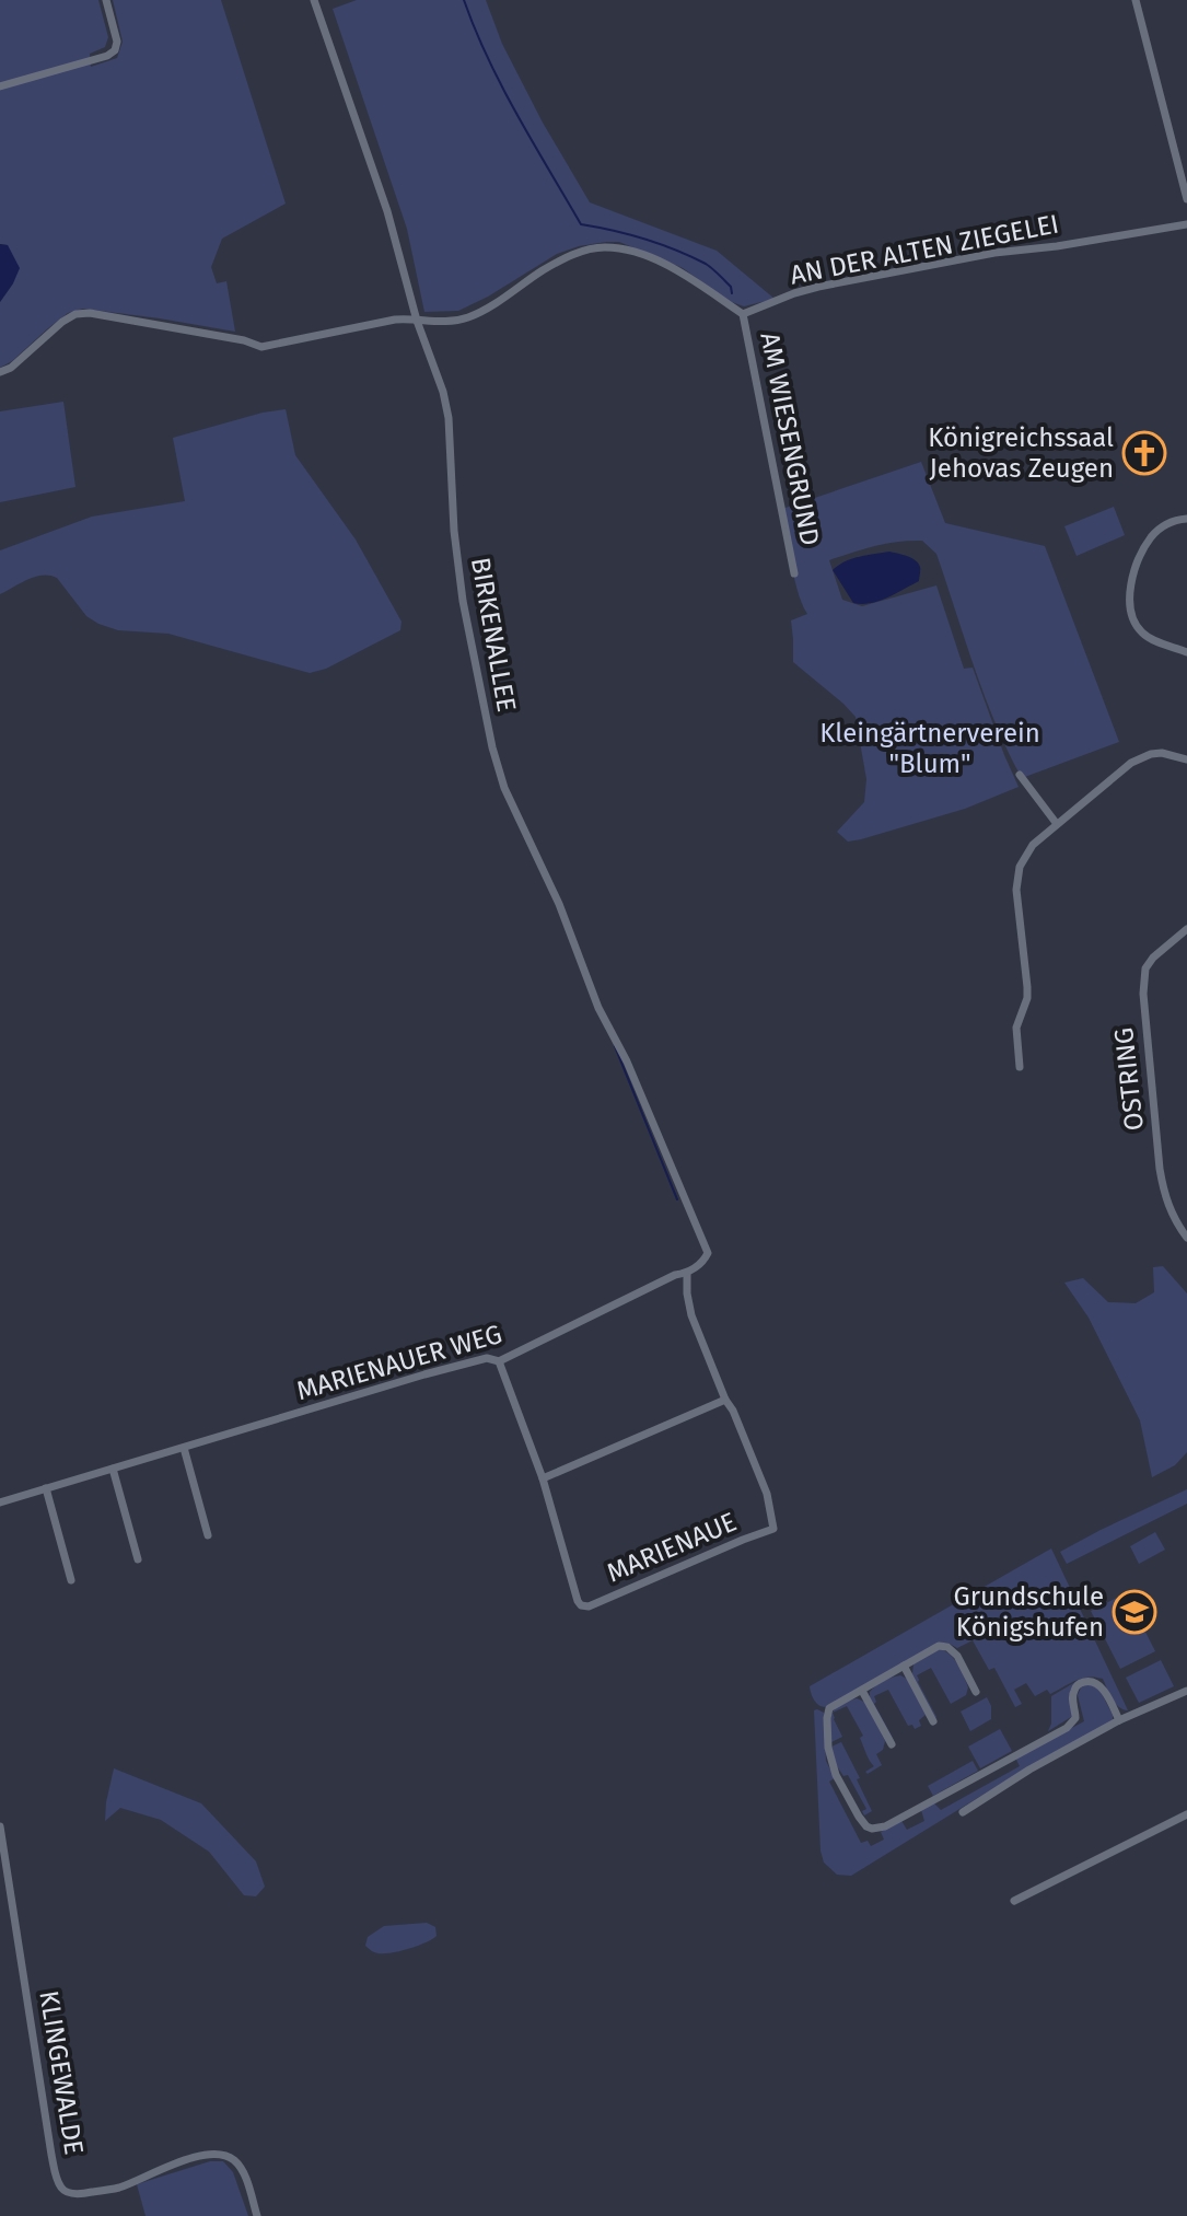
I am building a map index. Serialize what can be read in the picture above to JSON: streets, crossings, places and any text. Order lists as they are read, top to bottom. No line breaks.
{"streets":{"street":["AN DER ALTEN ZIEGELEI","AM WIESENGRUND","BIRKENALLEE","OSTRING","MARIENAUER WEG","MARIENAUE","KLINGEWALDE"]},"crossings":[["AN DER ALTEN ZIEGELEI","AM WIESENGRUND"],["BIRKENALLEE","MARIENAUER WEG"],["MARIENAUER WEG","MARIENAUE"]],"parks":["Kleingärtnerverein \"Blum\""],"places":{"church":["Königreichssaal Jehovas Zeugen"],"school or university":["Grundschule Königshufen"]}}
